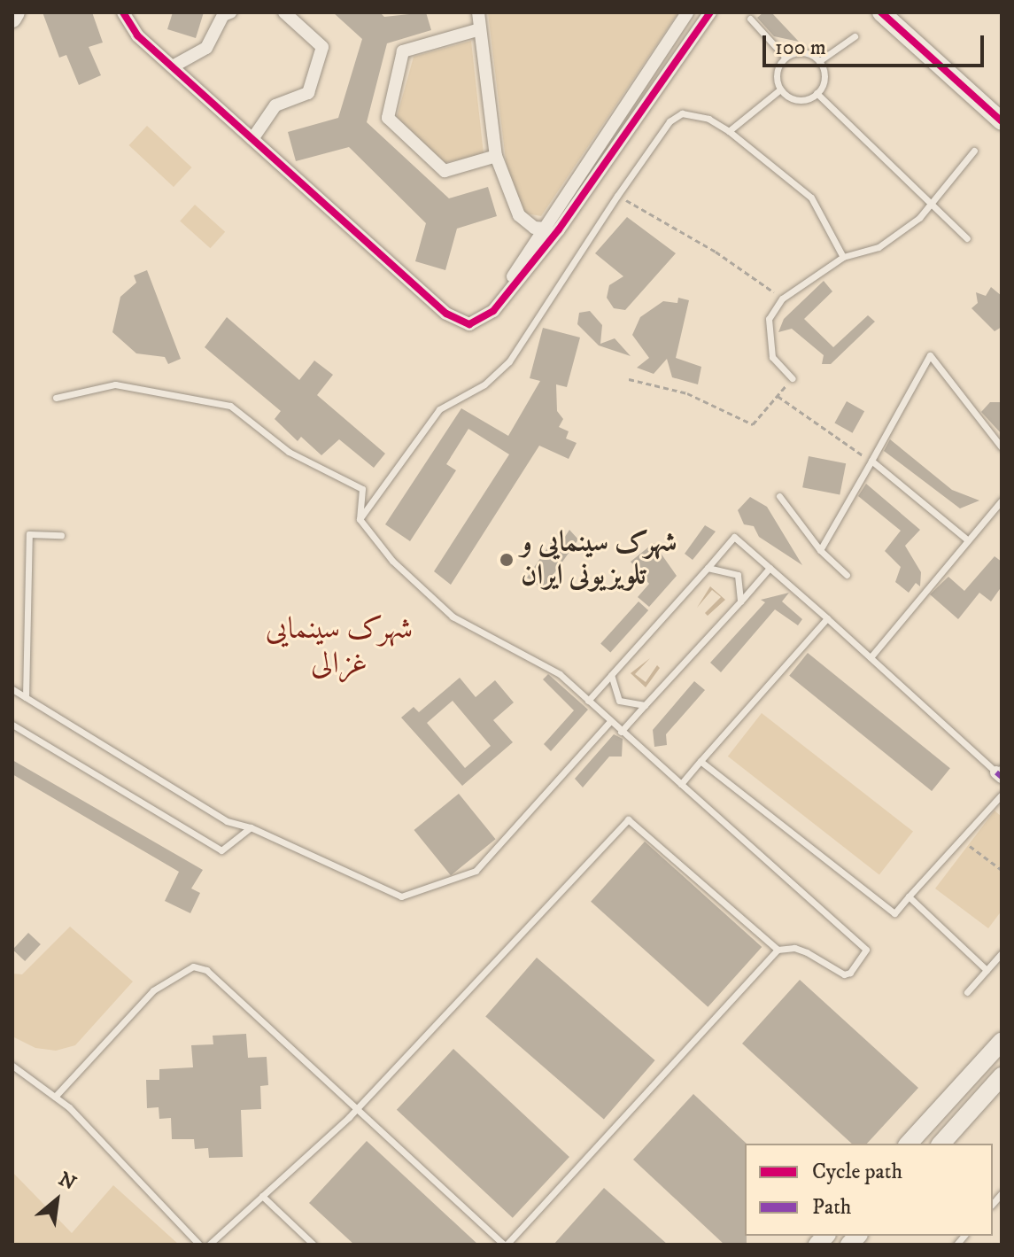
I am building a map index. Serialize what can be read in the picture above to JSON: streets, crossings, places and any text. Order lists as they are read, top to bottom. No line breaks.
{"districts":["شهرک سینمایی غزالی"],"places":["شهرک سینمایی و تلویزیونی ایران"],"legend":["Cycle path","Path"],"scale_bar":"100 m","north":"top right"}
